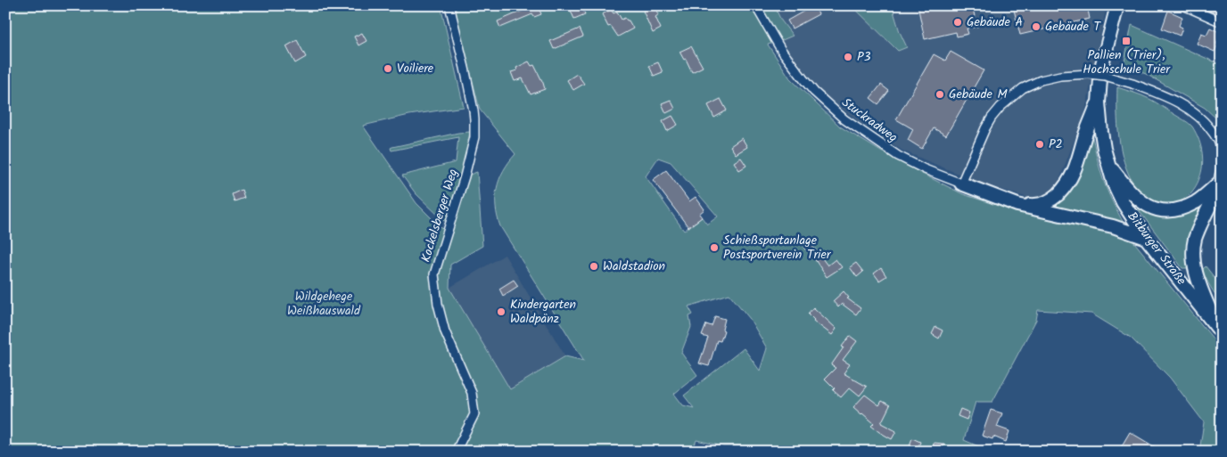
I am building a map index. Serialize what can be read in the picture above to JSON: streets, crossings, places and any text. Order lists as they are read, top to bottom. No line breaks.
{"streets":{"main road":["Bitburger Straße"],"street":["Stuckradweg","Kockelsberger Weg"]},"parks":["Wildgehege Weißhauswald"],"places":{"other":["Gebäude A","Gebäude T","P3","Voiliere","Gebäude M","P2","Schießsportanlage Postsportverein Trier","Waldstadion","Kindergarten Waldpänz"],"transit":["Pallien (Trier), Hochschule Trier"]}}
